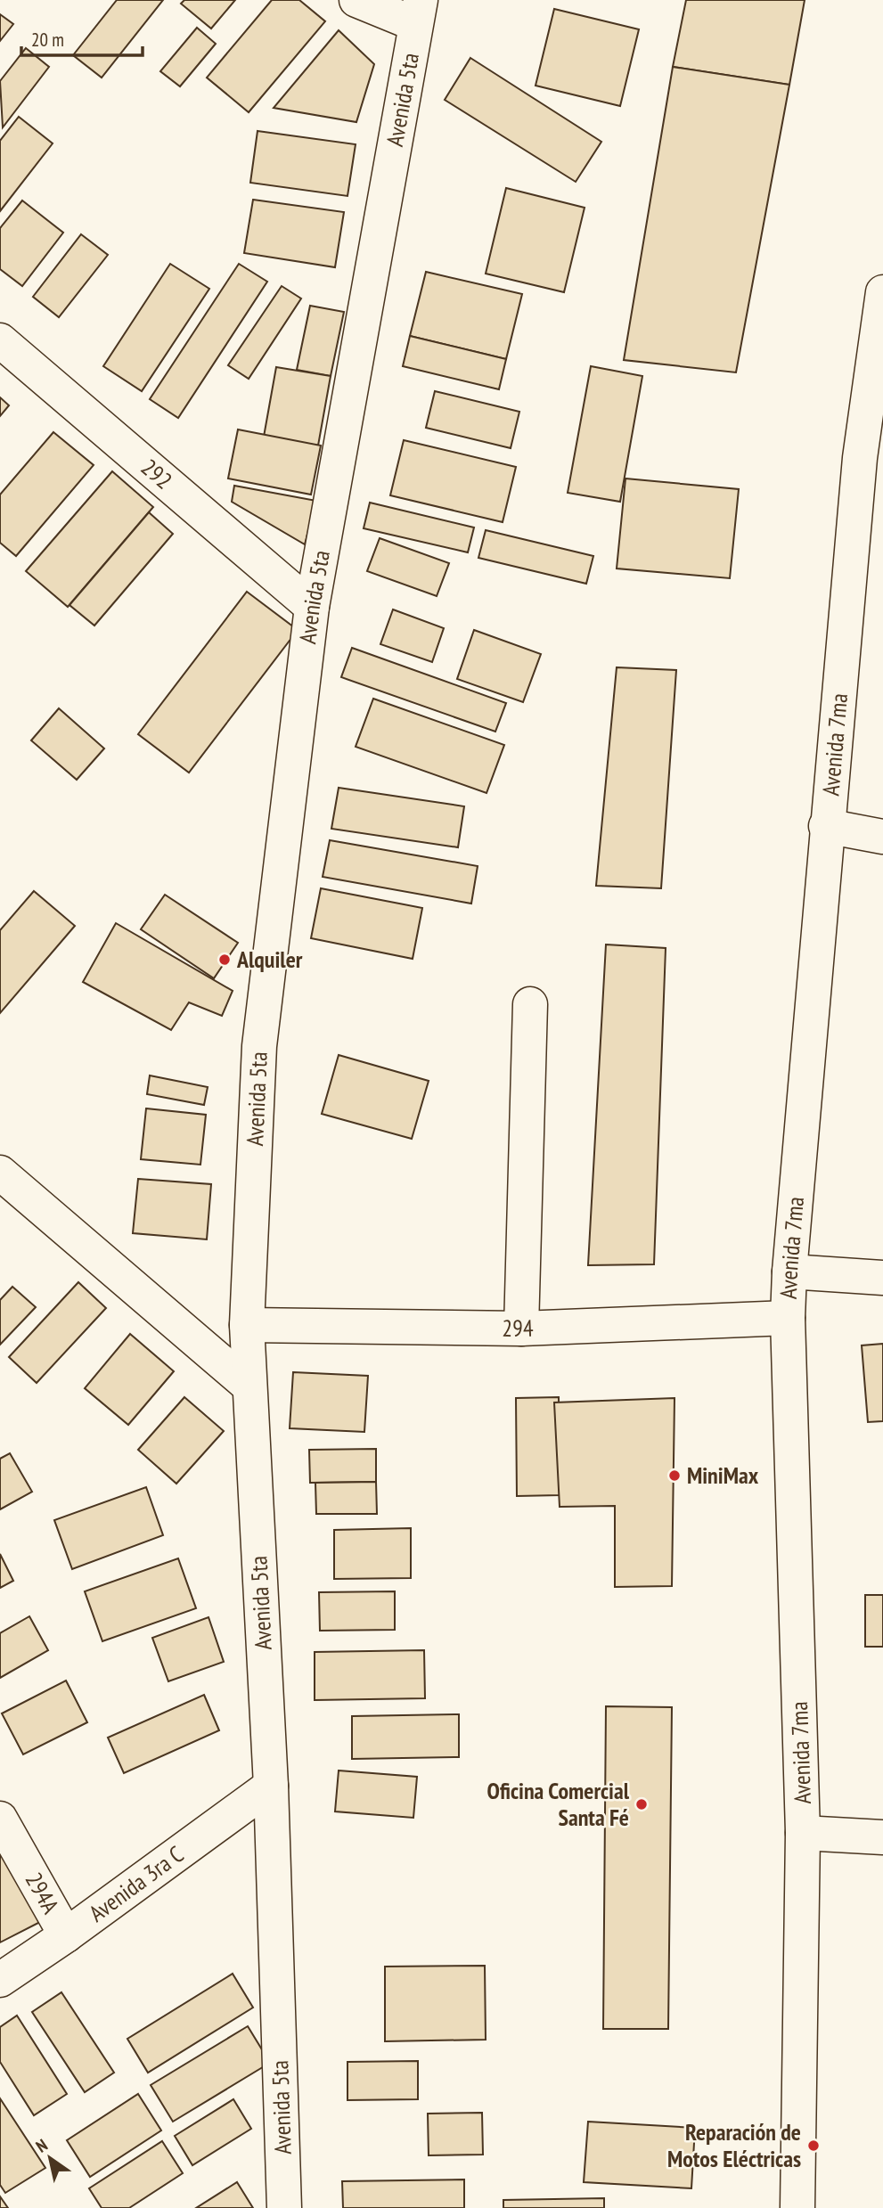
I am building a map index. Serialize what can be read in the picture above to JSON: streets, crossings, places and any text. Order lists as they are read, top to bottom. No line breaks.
{"streets":{"main road":["Avenida 5ta","292","Avenida 7ma","294","Avenida 3ra C","294A"]},"crossings":[["Avenida 5ta","292"],["Avenida 5ta","294"],["Avenida 5ta","Avenida 3ra C"],["Avenida 7ma","294"],["Avenida 3ra C","294A"]],"places":["Alquiler","MiniMax","Oficina Comercial Santa Fé","Reparación de Motos Eléctricas"],"scale_bar":"20 m","north":"top left"}
